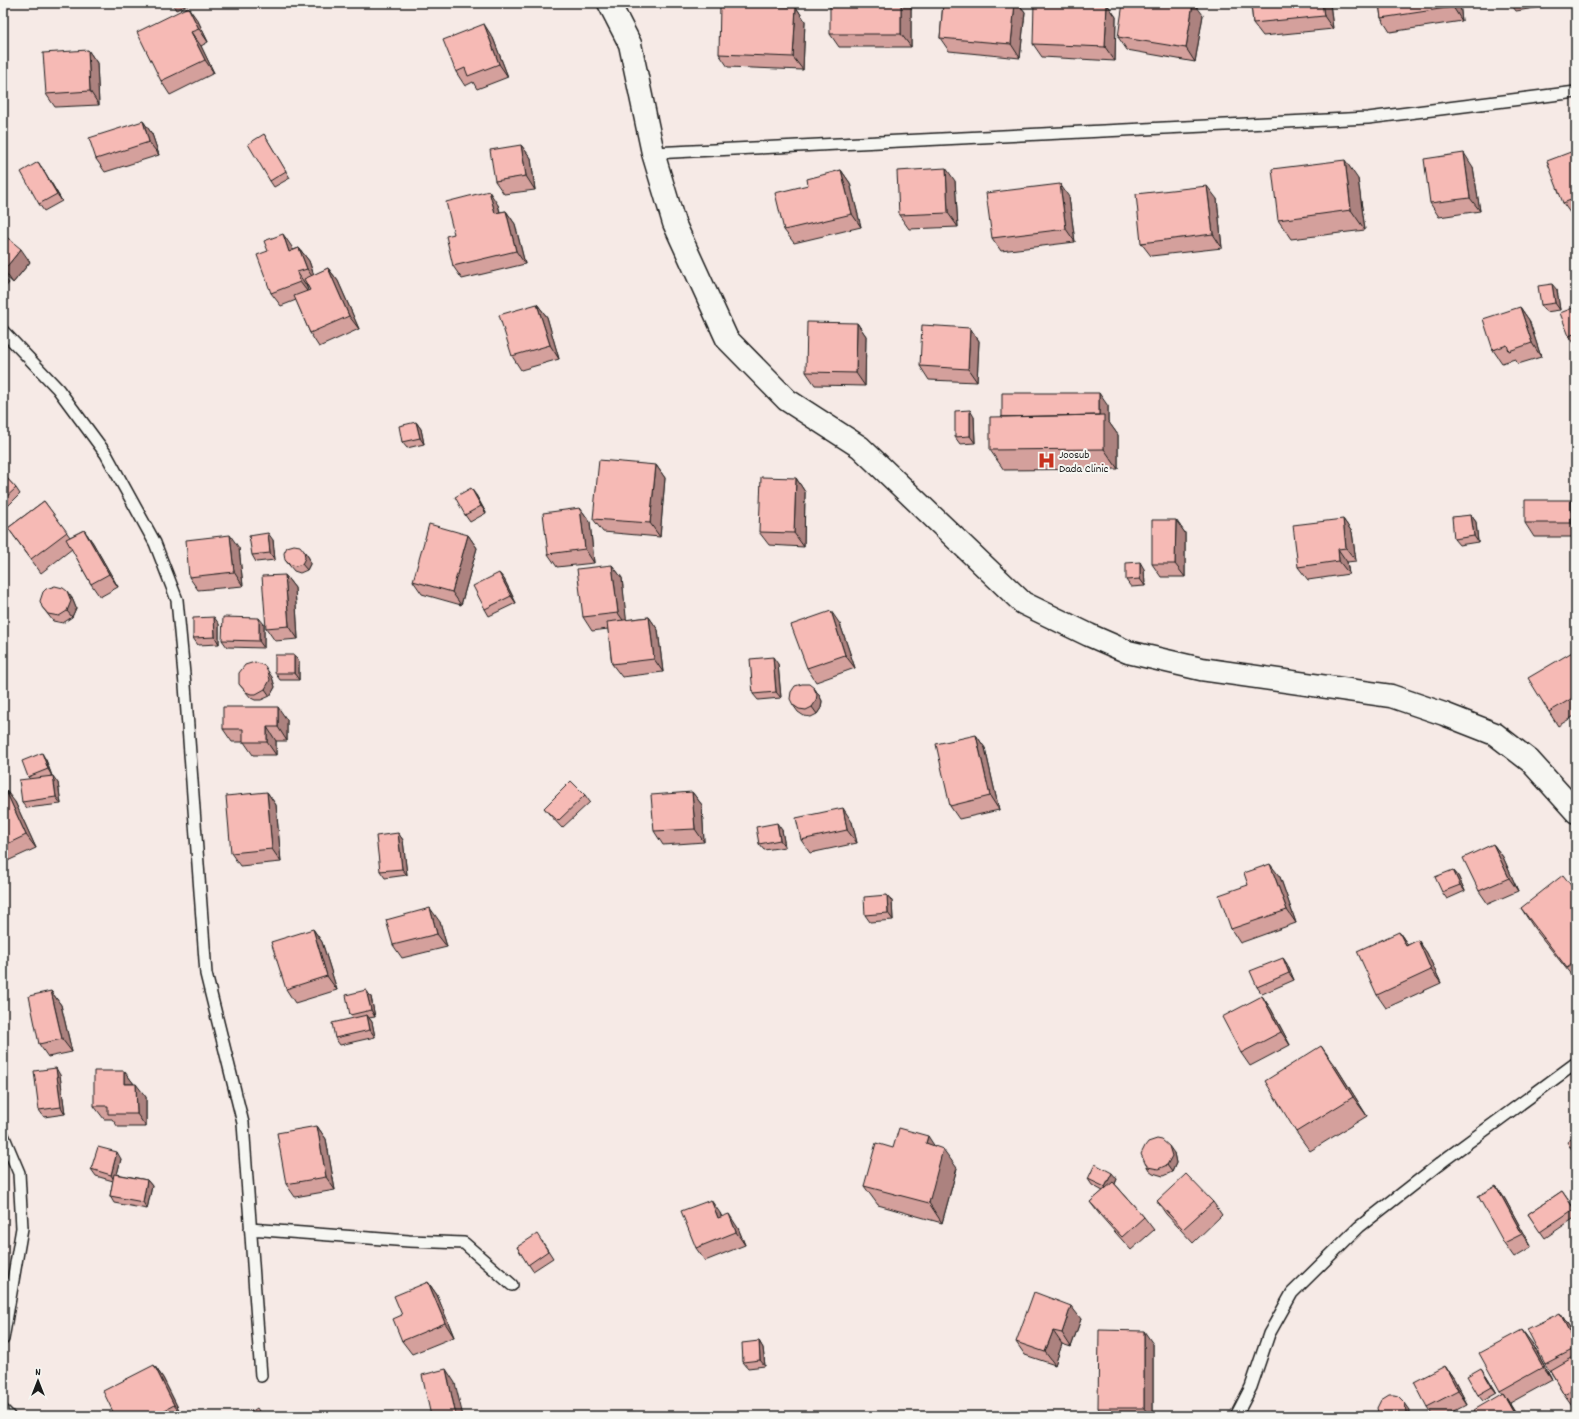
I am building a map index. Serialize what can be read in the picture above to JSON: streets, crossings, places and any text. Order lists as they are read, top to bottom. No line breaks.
{"places":{"hospital":["Joosub Dada Clinic"]},"north":"top"}
